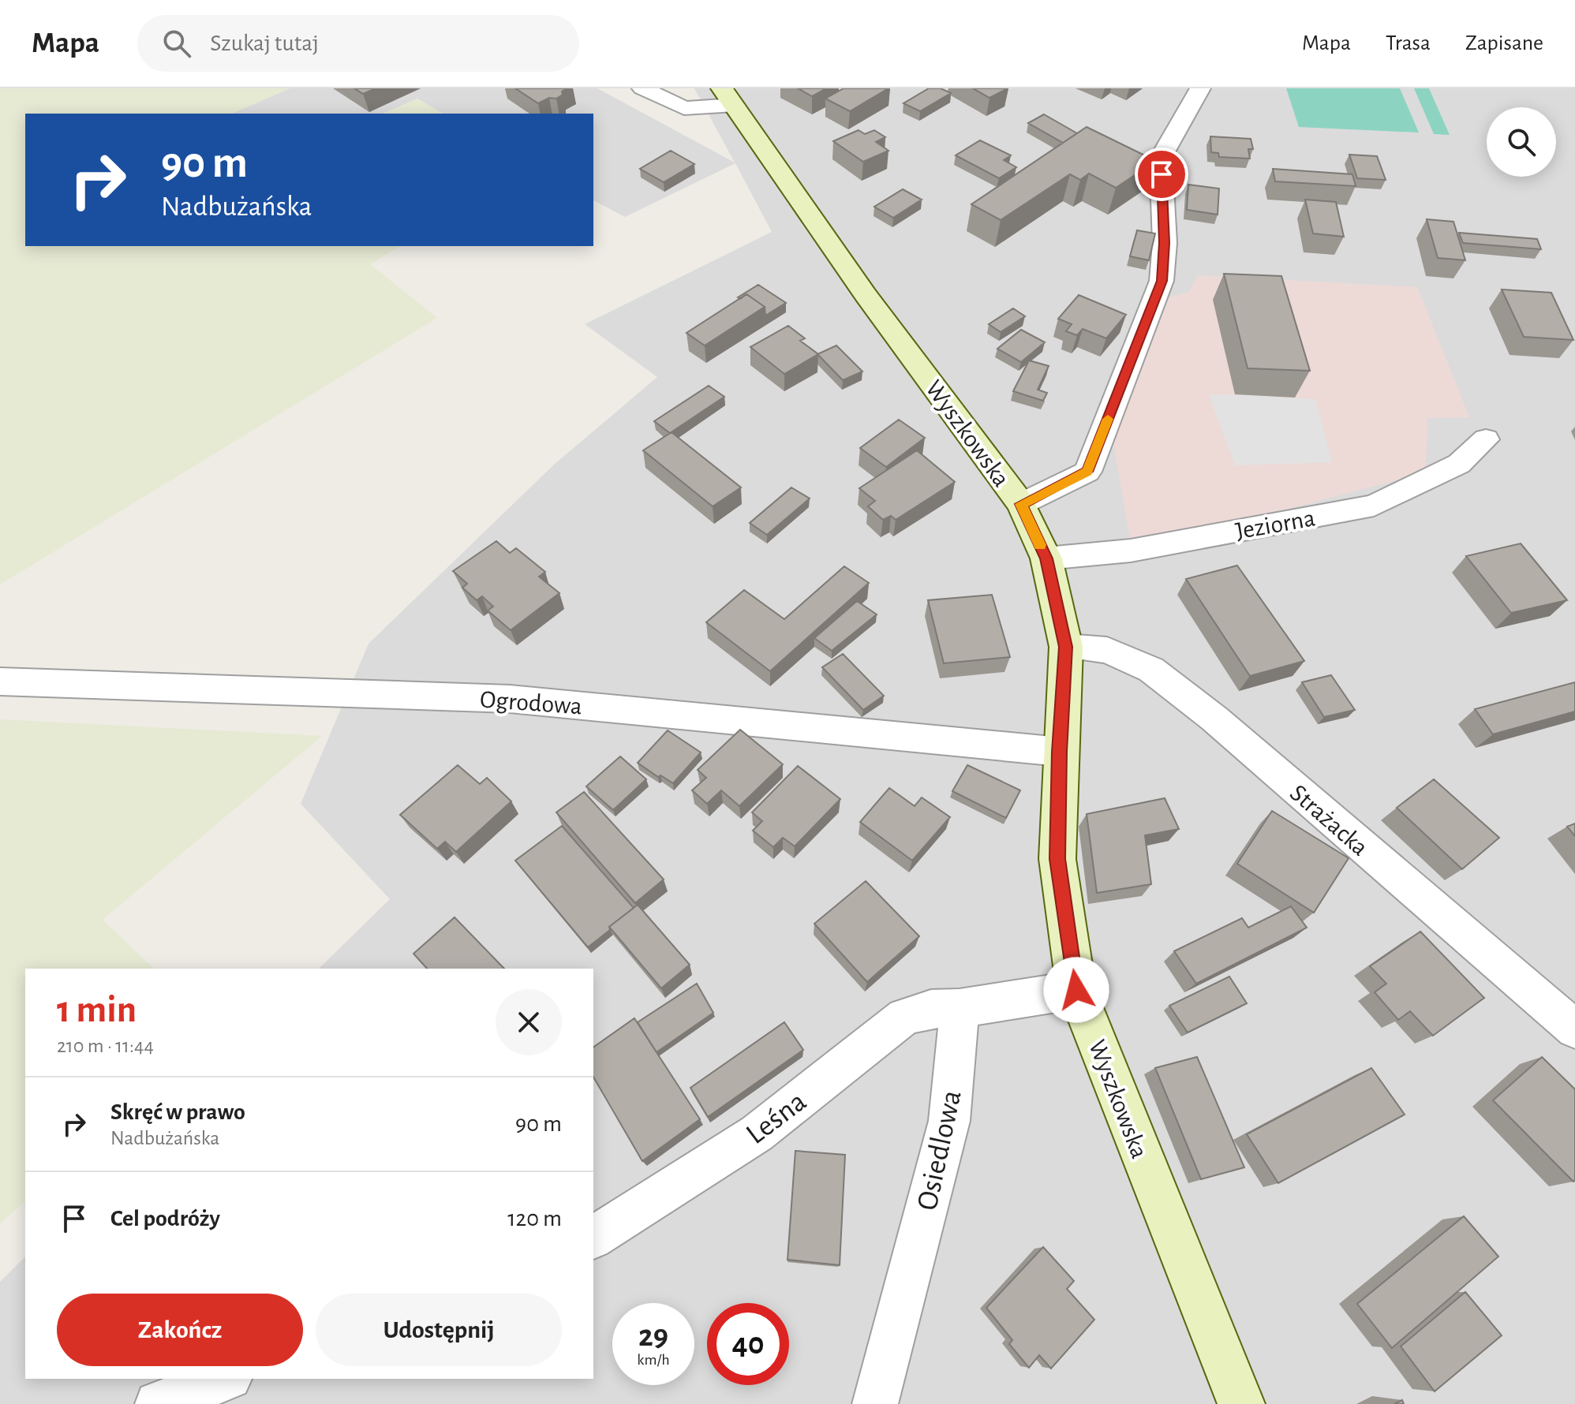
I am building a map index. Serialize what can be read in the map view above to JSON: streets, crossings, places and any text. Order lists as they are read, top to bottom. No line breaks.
{"streets":{"street":["Wyszkowska","Jeziorna","Ogrodowa","Strażacka","Leśna","Osiedlowa"]},"crossings":[["Wyszkowska","Jeziorna"],["Wyszkowska","Ogrodowa"],["Wyszkowska","Strażacka"],["Leśna","Osiedlowa"]],"page":{"header":"Mapa","search":"Szukaj tutaj","nav":["Mapa","Trasa","Zapisane"],"turn":["90 m","Nadbużańska"],"heading":["1 min","210 m · 11:44"],"list":[{"name":"Skręć w prawo","note":"Nadbużańska","value":"90 m"},{"name":"Cel podróży","value":"120 m"}],"buttons":["Zakończ","Udostępnij"],"speed":"29 km/h","limit":"40"}}
